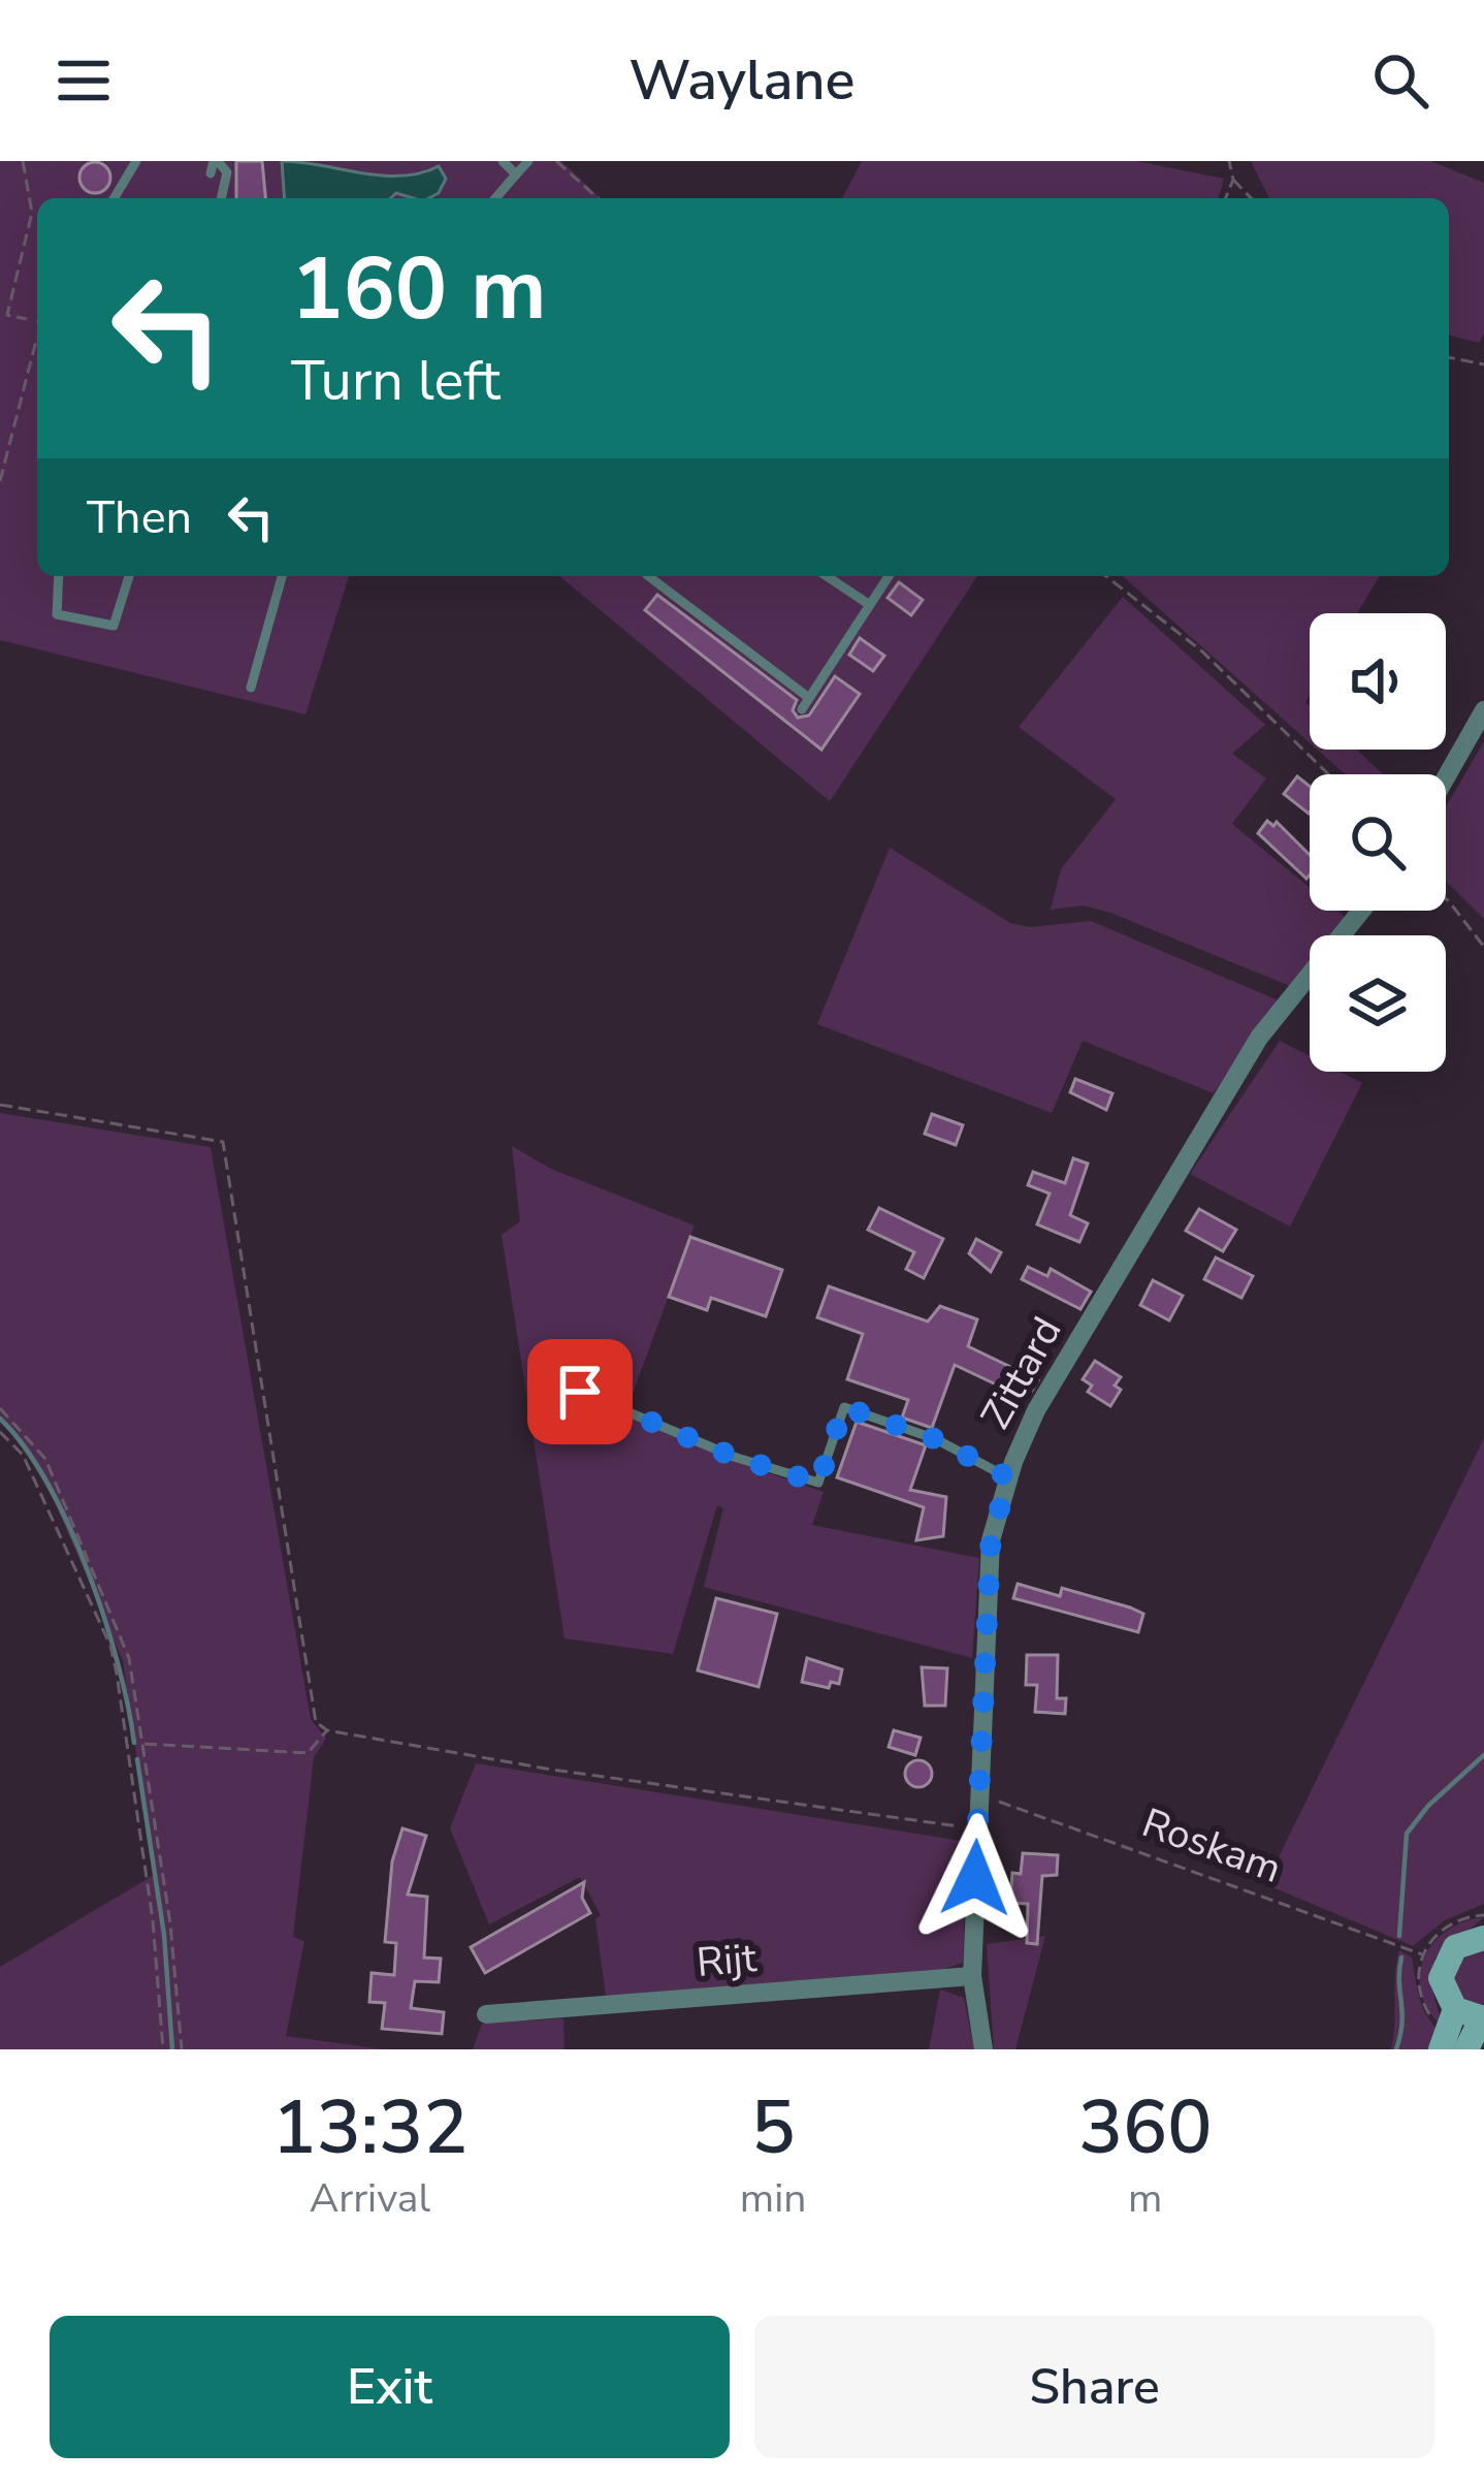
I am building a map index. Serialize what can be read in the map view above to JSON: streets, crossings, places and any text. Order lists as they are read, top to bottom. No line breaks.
{"streets":{"street":["Zittard","Rijt"],"path":["Roskam"]},"crossings":[["Zittard","Roskam"],["Zittard","Rijt"]],"page":{"header":"Waylane","turn":["160 m","Turn left"],"then":"Then","eta":["13:32","Arrival","5","min","360","m"],"buttons":["Exit","Share"]}}
